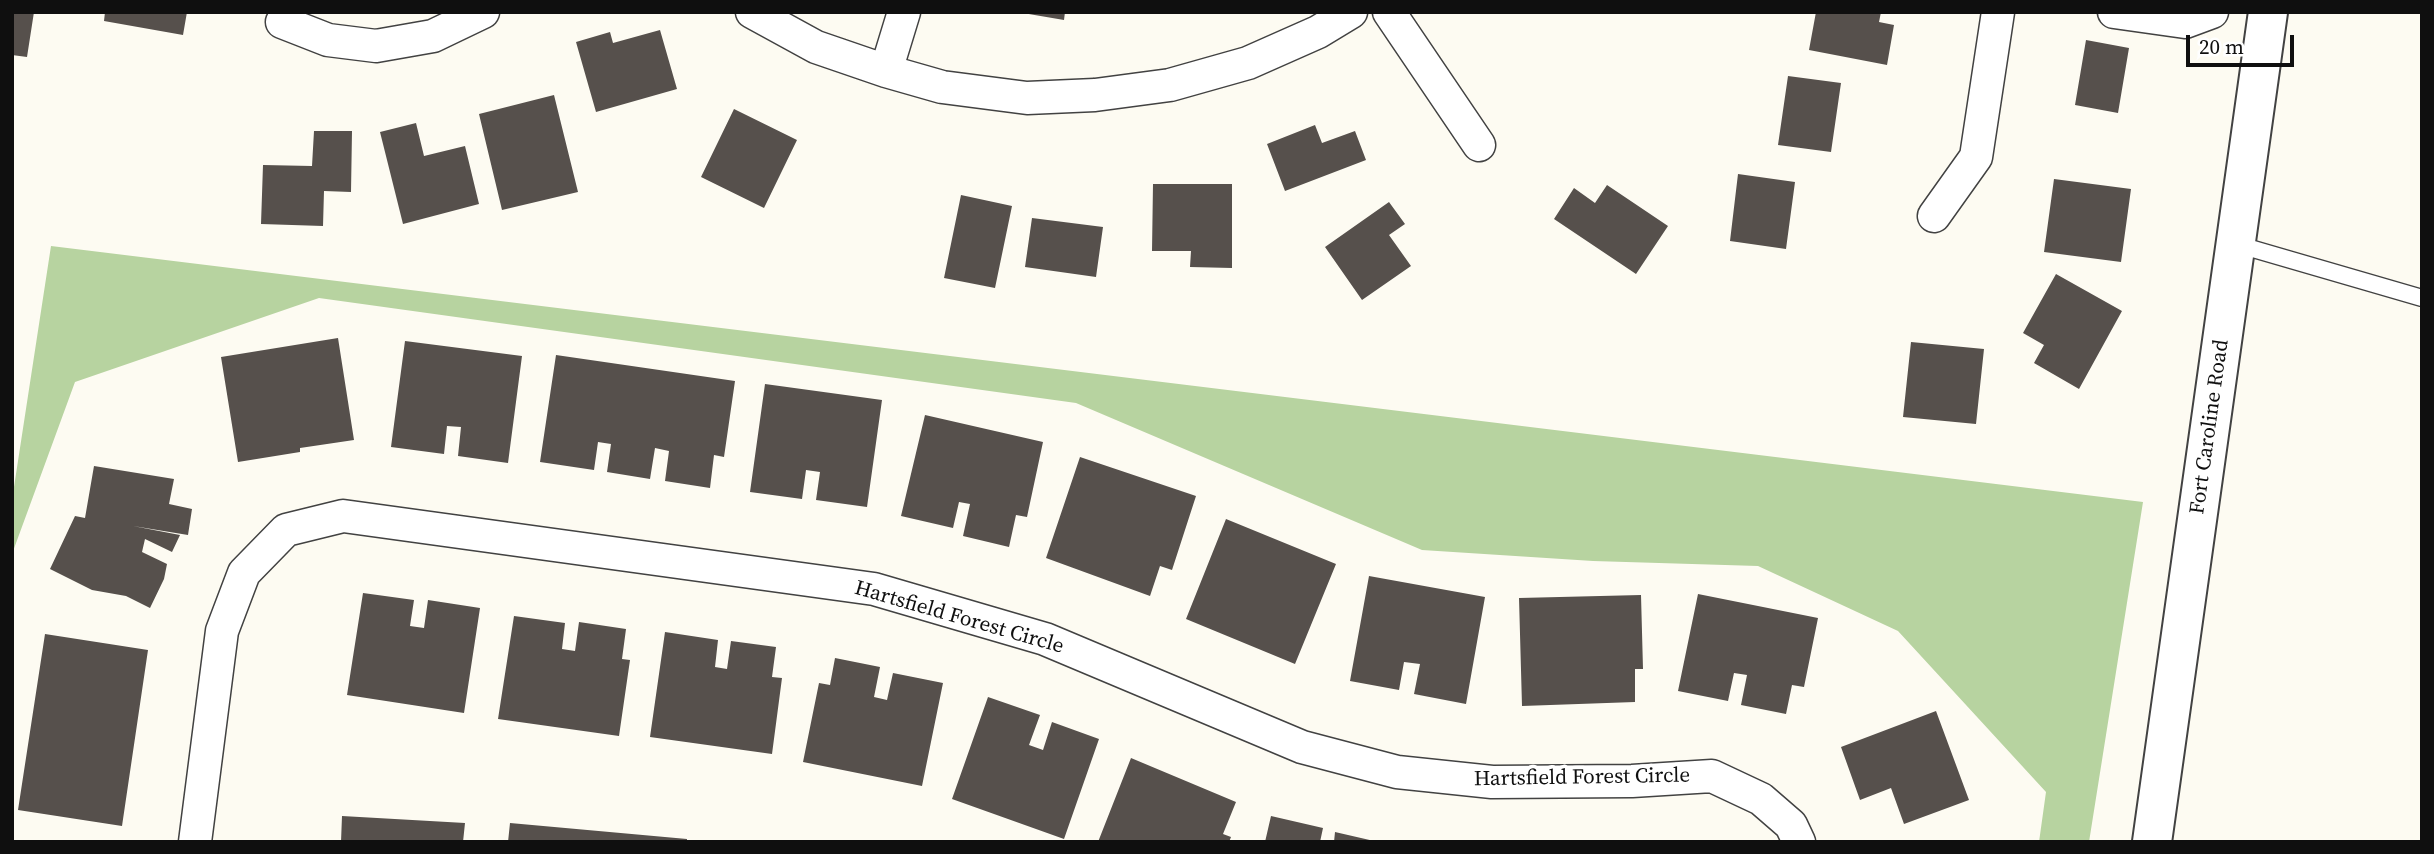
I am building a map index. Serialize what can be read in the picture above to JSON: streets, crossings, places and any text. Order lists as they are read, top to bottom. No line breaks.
{"streets":{"street":["Fort Caroline Road","Hartsfield Forest Circle"]},"scale_bar":"20 m"}
